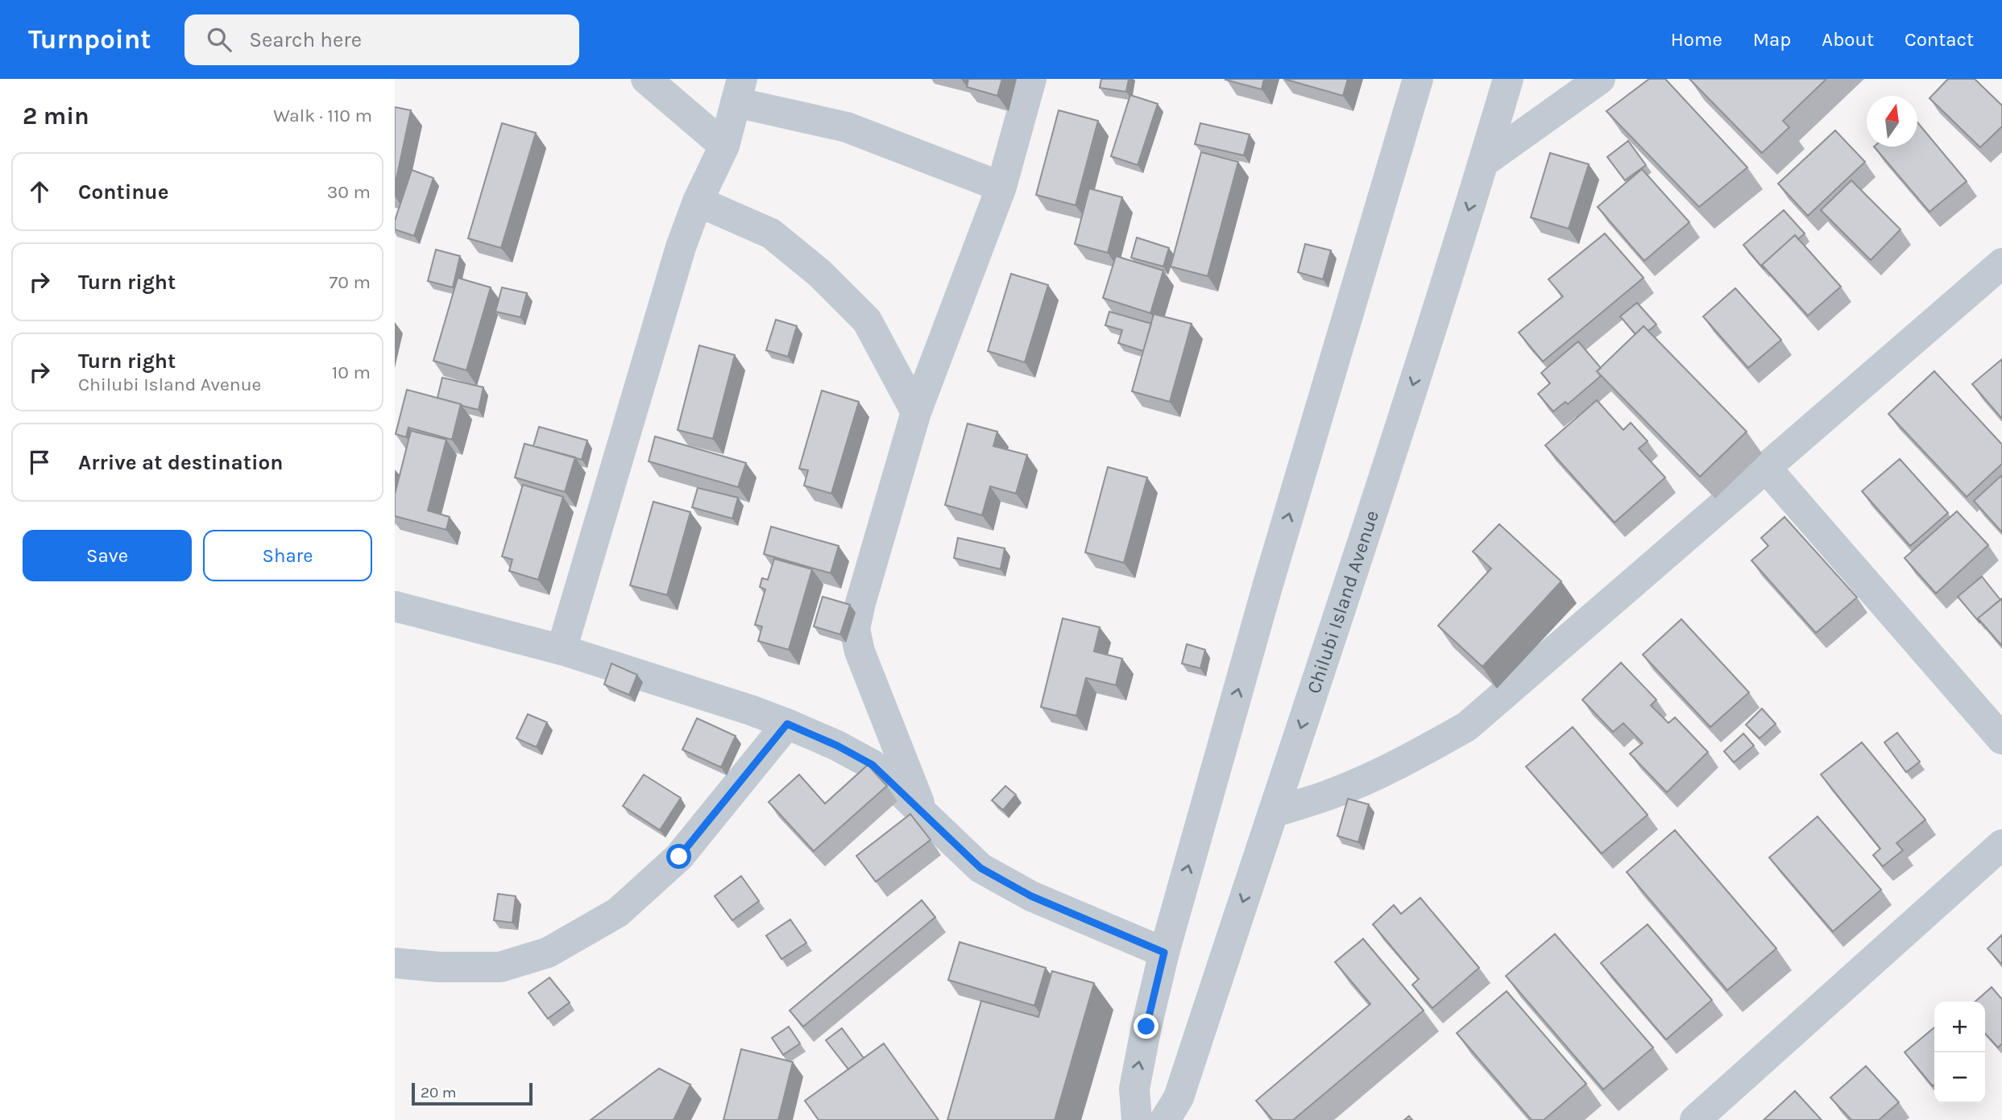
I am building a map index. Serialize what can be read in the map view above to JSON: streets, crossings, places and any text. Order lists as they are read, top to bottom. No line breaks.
{"streets":{"street":["Chilubi Island Avenue"]},"scale_bar":"20 m","north":"top","page":{"header":"Turnpoint","search":"Search here","nav":["Home","Map","About","Contact"],"heading":["2 min","Walk · 110 m"],"list":[["Continue","30 m"],["Turn right","70 m"],["Turn right","Chilubi Island Avenue","10 m"],"Arrive at destination"],"buttons":["Save","Share"],"map_buttons":["+","−"],"scale":"20 m"}}
